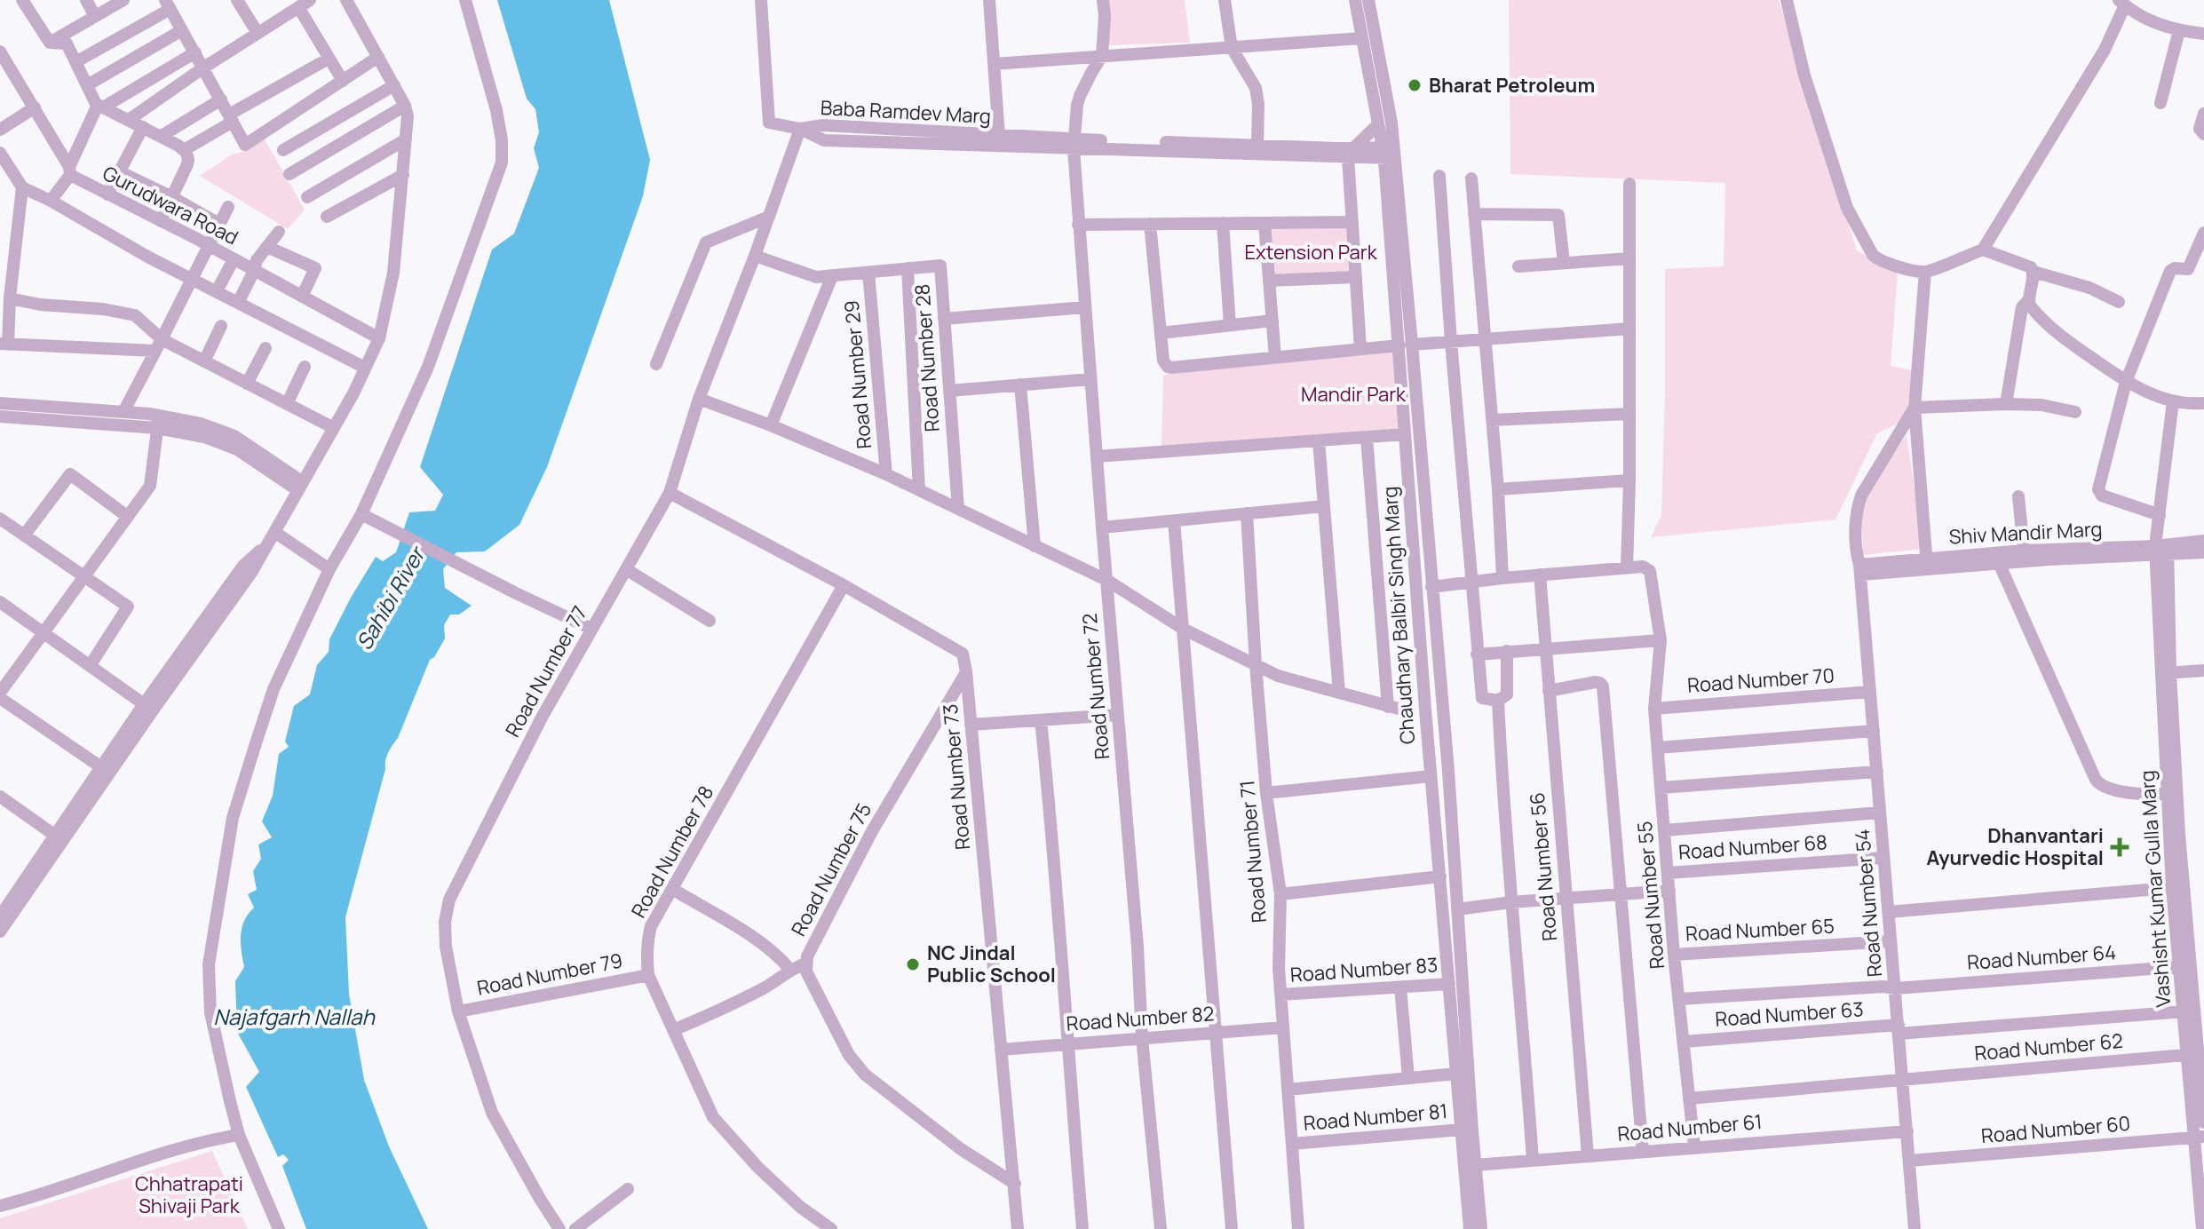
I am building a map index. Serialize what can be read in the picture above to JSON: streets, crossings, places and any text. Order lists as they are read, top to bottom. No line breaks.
{"streets":{"street":["Baba Ramdev Marg","Gurudwara Road","Road Number 28","Road Number 29","Shiv Mandir Marg","Chaudhary Balbir Singh Marg","Road Number 77","Road Number 70","Road Number 72","Road Number 73","Road Number 68","Road Number 78","Road Number 71","Road Number 56","Road Number 75","Vashisht Kumar Gulla Marg","Road Number 55","Road Number 54","Road Number 65","Road Number 64","Road Number 83","Road Number 79","Road Number 63","Road Number 82","Road Number 62","Road Number 81","Road Number 61","Road Number 60"]},"crossings":[["Baba Ramdev Marg","Chaudhary Balbir Singh Marg"],["Baba Ramdev Marg","Road Number 77"],["Baba Ramdev Marg","Road Number 72"],["Road Number 28","Road Number 29"],["Road Number 28","Road Number 77"],["Shiv Mandir Marg","Vashisht Kumar Gulla Marg"],["Chaudhary Balbir Singh Marg","Road Number 83"],["Chaudhary Balbir Singh Marg","Road Number 81"],["Chaudhary Balbir Singh Marg","Road Number 61"],["Road Number 77","Road Number 73"],["Road Number 77","Road Number 79"],["Road Number 70","Road Number 55"],["Road Number 70","Road Number 54"],["Road Number 72","Road Number 82"],["Road Number 73","Road Number 78"],["Road Number 73","Road Number 75"],["Road Number 73","Road Number 82"],["Road Number 68","Road Number 55"],["Road Number 68","Road Number 54"],["Road Number 78","Road Number 79"],["Road Number 71","Road Number 83"],["Road Number 71","Road Number 82"],["Road Number 71","Road Number 81"],["Road Number 56","Road Number 61"],["Vashisht Kumar Gulla Marg","Road Number 64"],["Vashisht Kumar Gulla Marg","Road Number 63"],["Vashisht Kumar Gulla Marg","Road Number 62"],["Vashisht Kumar Gulla Marg","Road Number 60"],["Road Number 55","Road Number 65"],["Road Number 55","Road Number 64"],["Road Number 55","Road Number 63"],["Road Number 55","Road Number 62"],["Road Number 55","Road Number 61"],["Road Number 54","Road Number 65"],["Road Number 54","Road Number 64"],["Road Number 54","Road Number 63"],["Road Number 54","Road Number 62"],["Road Number 54","Road Number 61"],["Road Number 54","Road Number 60"]],"water":["Sahibi River","Najafgarh Nallah"],"parks":["Extension Park","Mandir Park","Chhatrapati Shivaji Park"],"places":{"other":["Bharat Petroleum","NC Jindal Public School"],"health":["Dhanvantari Ayurvedic Hospital"]}}
